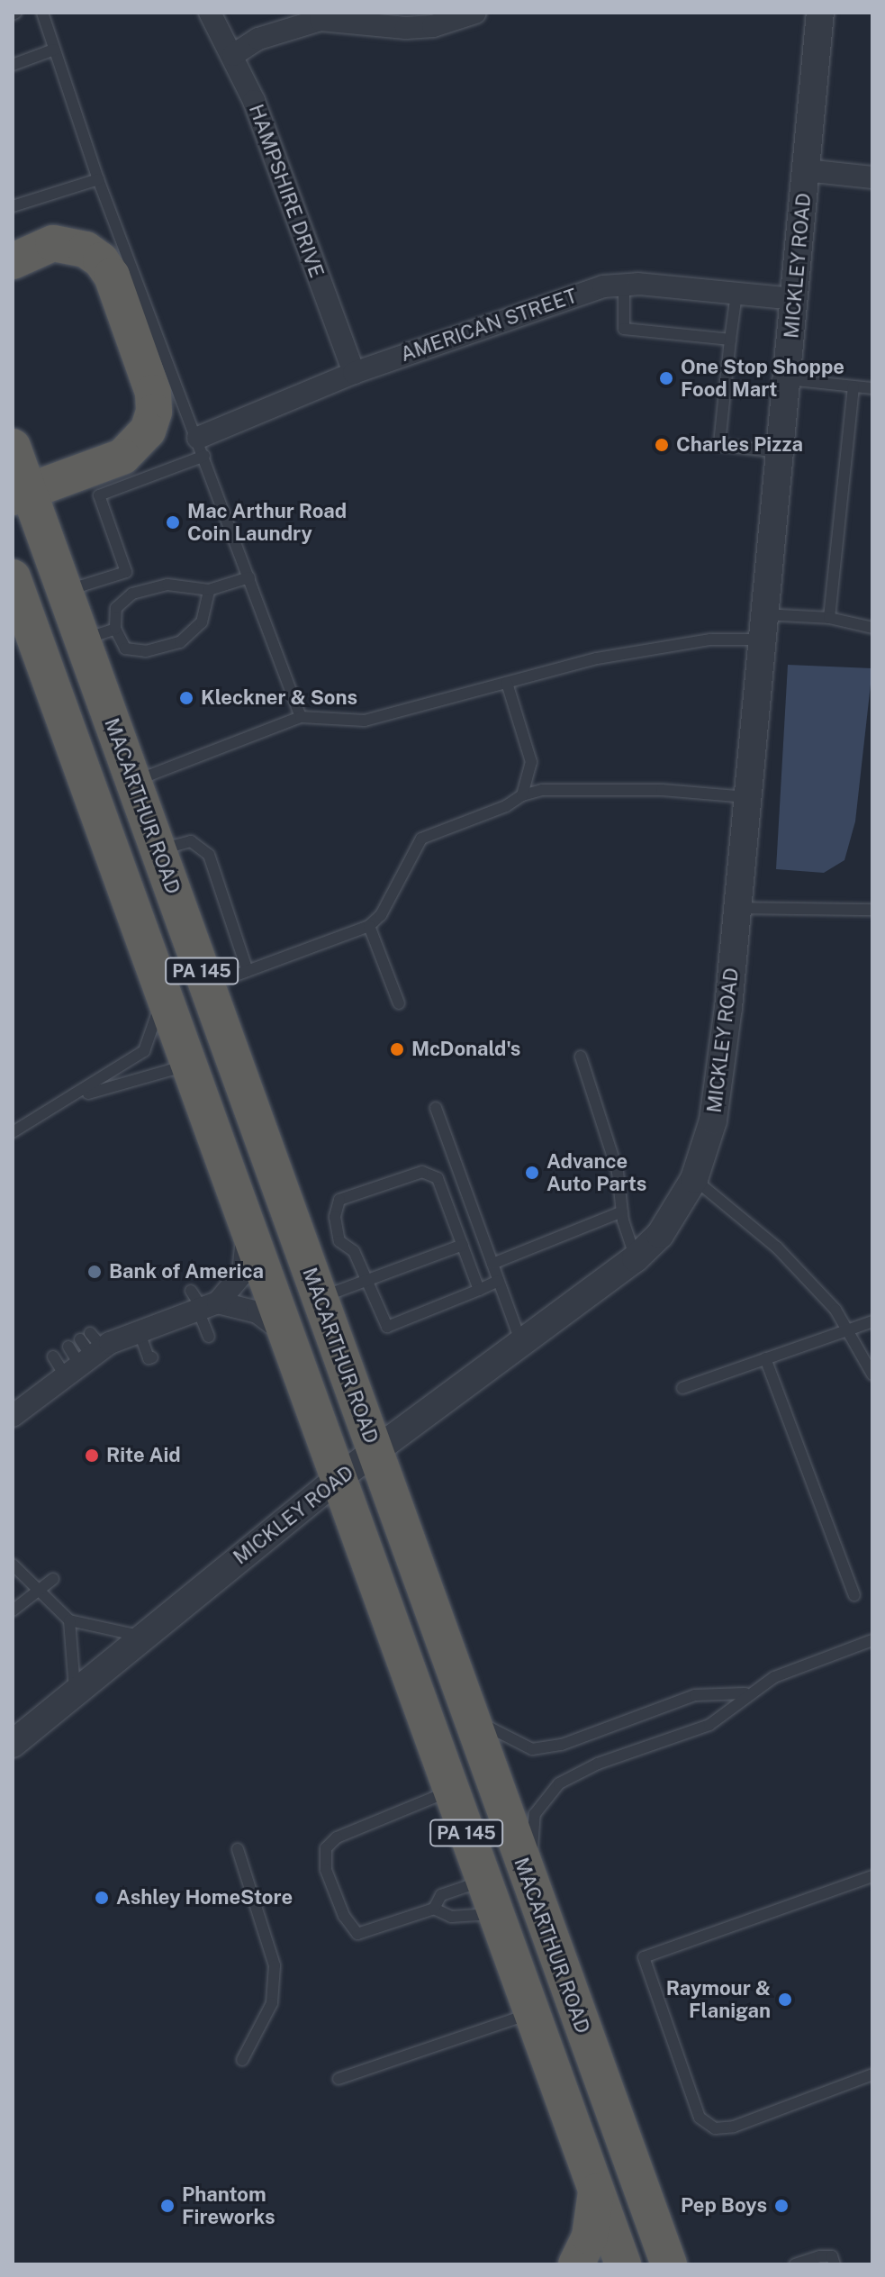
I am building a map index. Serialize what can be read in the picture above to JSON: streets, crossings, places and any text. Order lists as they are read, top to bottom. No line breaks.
{"streets":{"highway":["MACARTHUR ROAD","PA 145"],"street":["HAMPSHIRE DRIVE","MICKLEY ROAD","AMERICAN STREET"]},"crossings":[["HAMPSHIRE DRIVE","AMERICAN STREET"],["MICKLEY ROAD","AMERICAN STREET"],["MICKLEY ROAD","MACARTHUR ROAD"],["MICKLEY ROAD","PA 145"]],"places":["One Stop Shoppe Food Mart","Charles Pizza","Mac Arthur Road Coin Laundry","Kleckner & Sons","McDonald's","Advance Auto Parts","Bank of America","Rite Aid","Ashley HomeStore","Raymour & Flanigan","Phantom Fireworks","Pep Boys"]}
